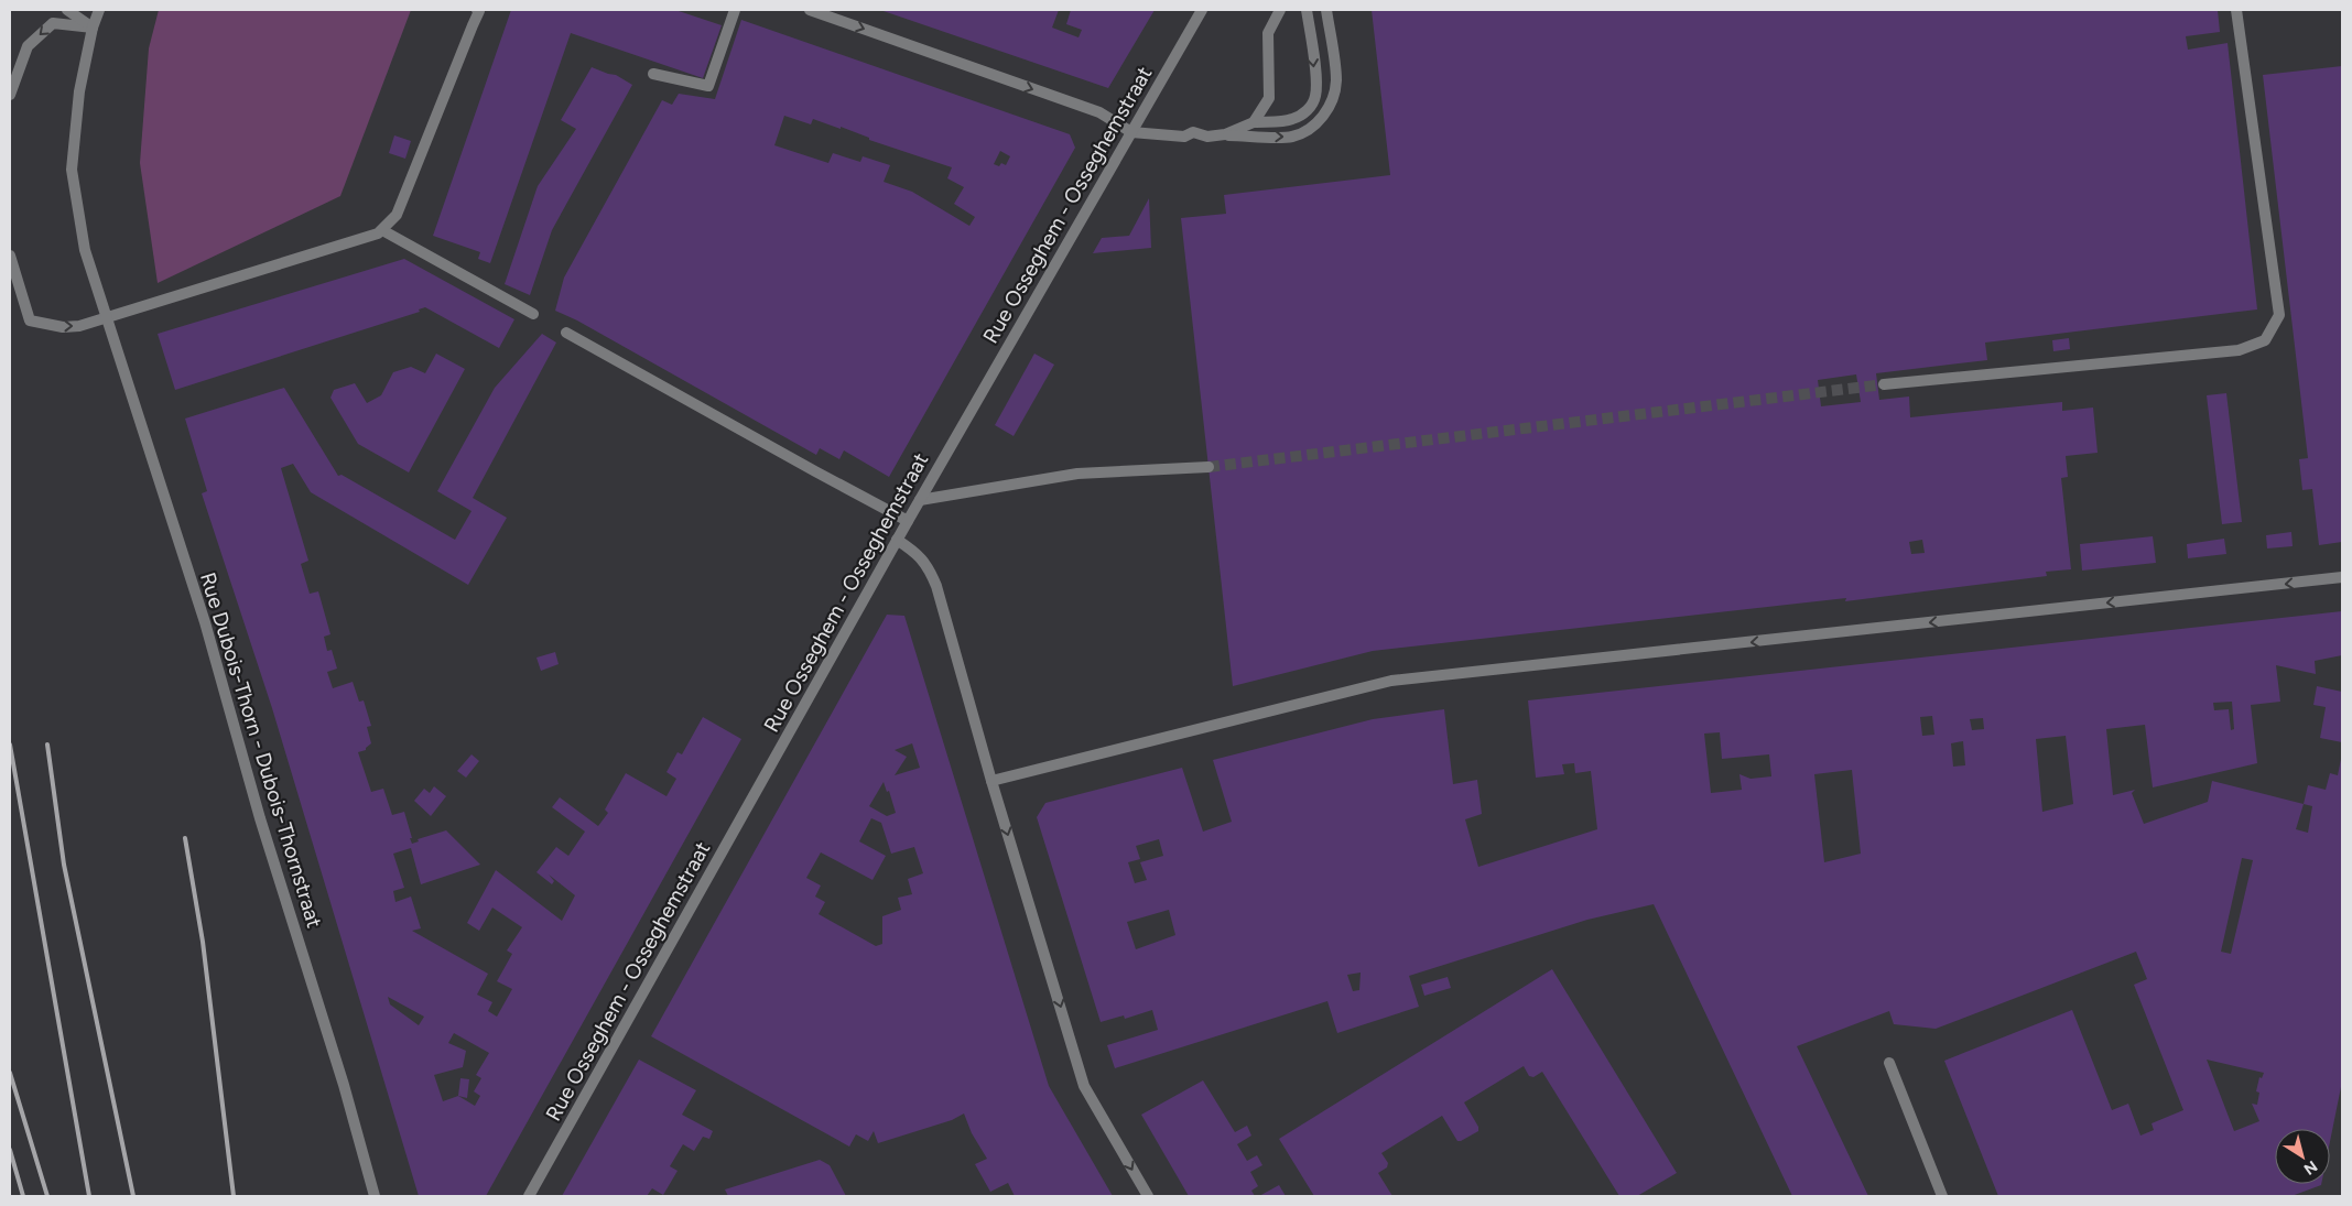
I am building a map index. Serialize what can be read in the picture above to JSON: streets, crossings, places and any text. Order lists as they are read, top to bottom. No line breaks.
{"streets":{"street":["Rue Osseghem - Osseghemstraat","Rue Dubois-Thorn - Dubois-Thornstraat"]},"north":"bottom right"}
